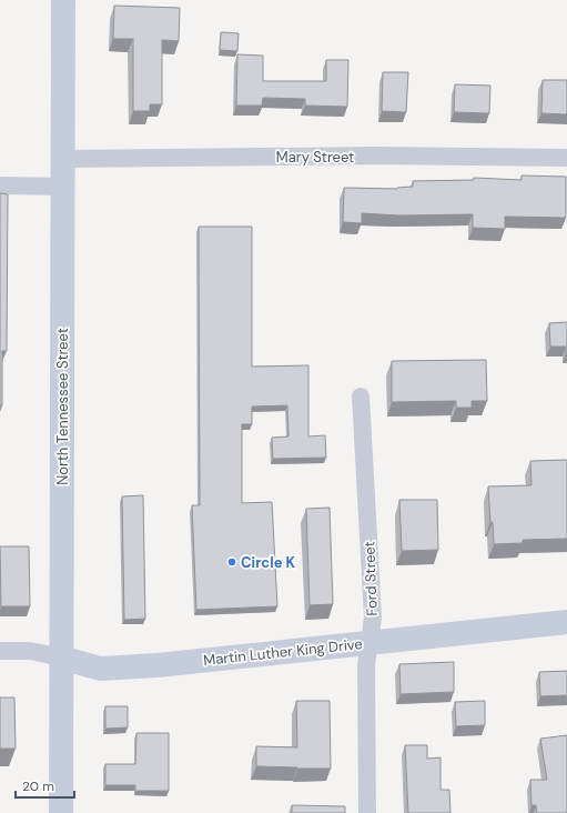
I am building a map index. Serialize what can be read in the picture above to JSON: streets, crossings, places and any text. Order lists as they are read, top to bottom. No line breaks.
{"streets":{"main road":["North Tennessee Street","Martin Luther King Drive"],"street":["Mary Street","Ford Street"]},"crossings":[["Mary Street","North Tennessee Street"],["North Tennessee Street","Martin Luther King Drive"],["Ford Street","Martin Luther King Drive"]],"places":["Circle K"],"scale_bar":"20 m"}
